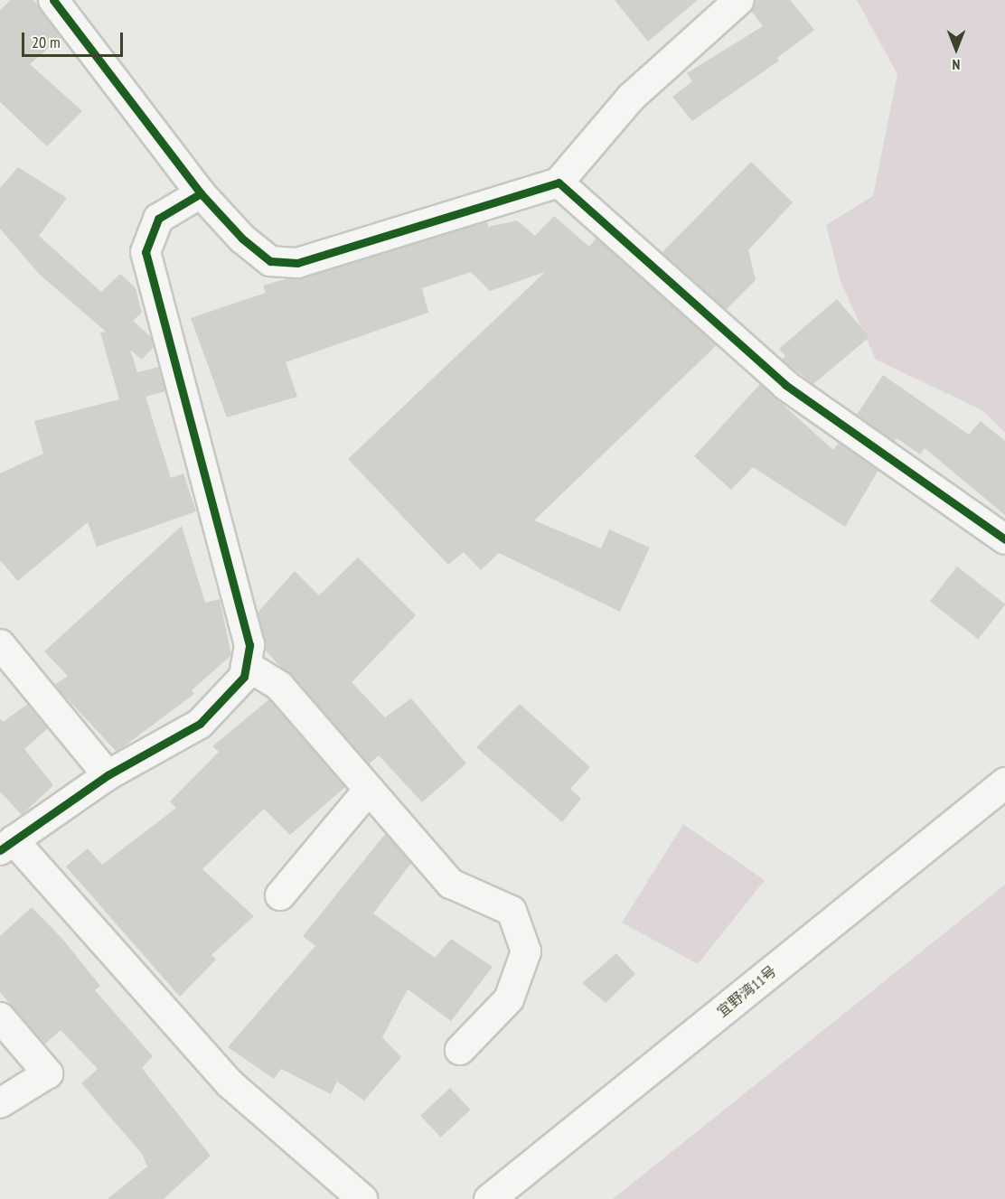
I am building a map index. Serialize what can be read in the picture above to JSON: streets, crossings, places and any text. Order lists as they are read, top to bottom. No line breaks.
{"streets":{"street":["宜野湾11号"]},"scale_bar":"20 m","north":"bottom"}
